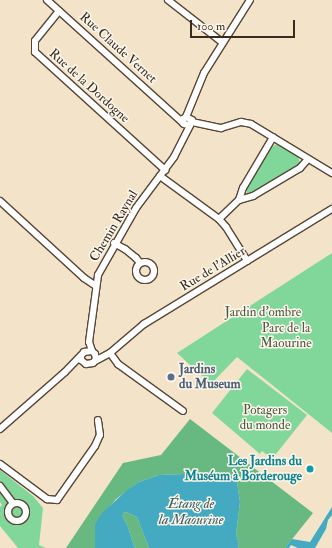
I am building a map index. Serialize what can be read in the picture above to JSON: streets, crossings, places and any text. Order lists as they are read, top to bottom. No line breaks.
{"streets":{"street":["Rue Claude Vernet","Rue de la Dordogne","Chemin Raynal","Rue de l'Allier"]},"crossings":[["Rue Claude Vernet","Rue de la Dordogne"],["Rue Claude Vernet","Chemin Raynal"],["Rue de la Dordogne","Chemin Raynal"],["Chemin Raynal","Rue de l'Allier"]],"water":["Étang de la Maourine"],"parks":["Jardin d'ombre","Parc de la Maourine","Potagers du monde"],"places":["Jardins du Museum","Les Jardins du Muséum à Borderouge"],"scale_bar":"100 m"}
